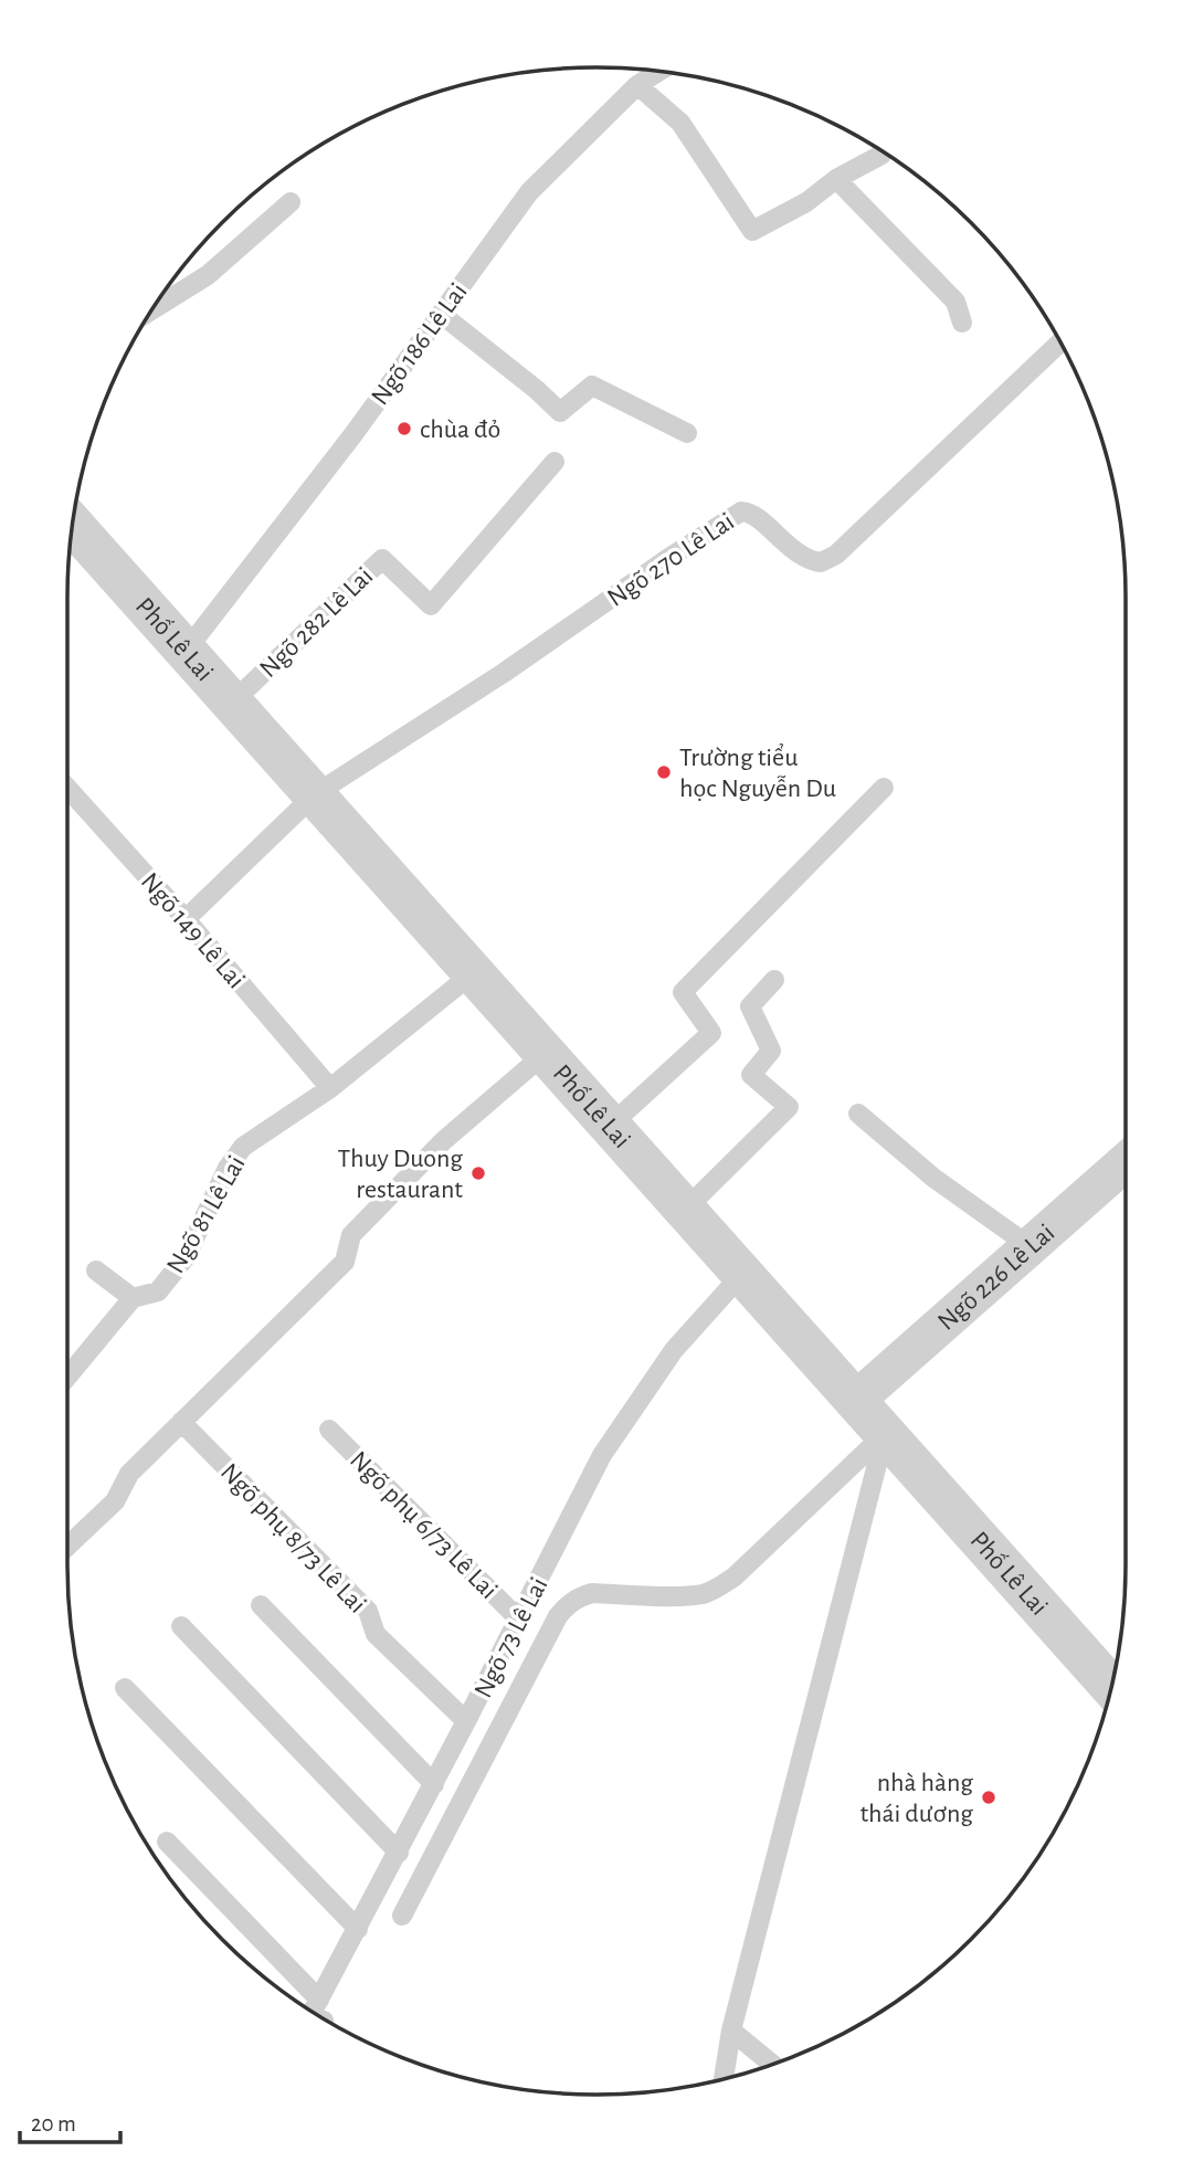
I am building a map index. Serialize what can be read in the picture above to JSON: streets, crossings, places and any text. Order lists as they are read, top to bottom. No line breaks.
{"streets":{"street":["Phố Lê Lai","Ngõ 226 Lê Lai"],"lane":["Ngõ 186 Lê Lai","Ngõ 270 Lê Lai","Ngõ 282 Lê Lai","Ngõ 149 Lê Lai","Ngõ 81 Lê Lai","Ngõ phụ 6/73 Lê Lai","Ngõ phụ 8/73 Lê Lai","Ngõ 73 Lê Lai"]},"crossings":[["Ngõ 186 Lê Lai","Phố Lê Lai"],["Ngõ 270 Lê Lai","Phố Lê Lai"],["Ngõ 282 Lê Lai","Phố Lê Lai"],["Phố Lê Lai","Ngõ 81 Lê Lai"],["Phố Lê Lai","Ngõ 226 Lê Lai"],["Phố Lê Lai","Ngõ 73 Lê Lai"],["Ngõ 149 Lê Lai","Ngõ 81 Lê Lai"],["Ngõ phụ 6/73 Lê Lai","Ngõ 73 Lê Lai"],["Ngõ phụ 8/73 Lê Lai","Ngõ 73 Lê Lai"]],"places":["chùa đỏ","Trường tiểu học Nguyễn Du","Thuy Duong restaurant","nhà hàng thái dương"],"scale_bar":"20 m"}
